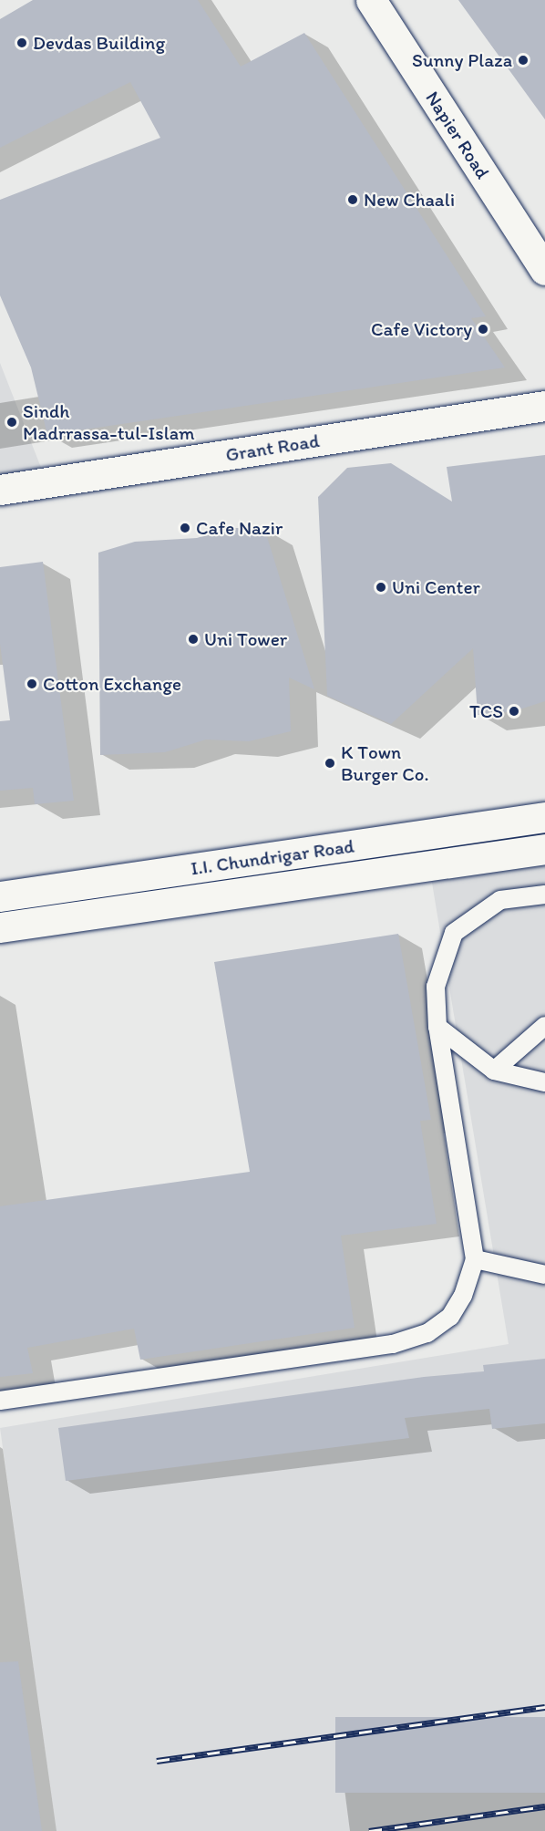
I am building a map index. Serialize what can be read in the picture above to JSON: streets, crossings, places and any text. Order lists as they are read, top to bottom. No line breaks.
{"streets":{"main road":["Napier Road","Grant Road","I.I. Chundrigar Road"]},"places":["Devdas Building","Sunny Plaza","New Chaali","Cafe Victory","Sindh Madrrassa-tul-Islam","Cafe Nazir","Uni Center","Uni Tower","Cotton Exchange","TCS","K Town Burger Co."]}
